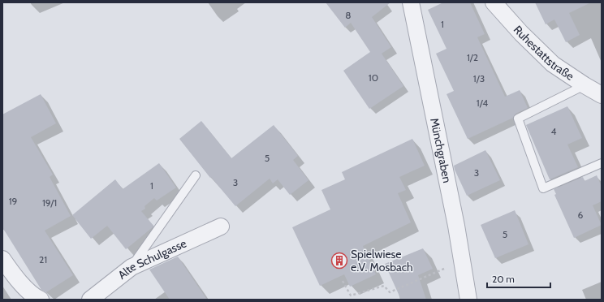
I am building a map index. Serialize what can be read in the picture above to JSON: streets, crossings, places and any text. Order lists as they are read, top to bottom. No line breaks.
{"streets":{"street":["Ruhestattstraße","Münchgraben","Alte Schulgasse"]},"places":{"building":["Spielwiese e.V. Mosbach"]},"house_numbers":["8","1","1/2","10","1/3","1/4","4","5","3","3","1","19","19/1","6","5","21"],"scale_bar":"20 m"}
